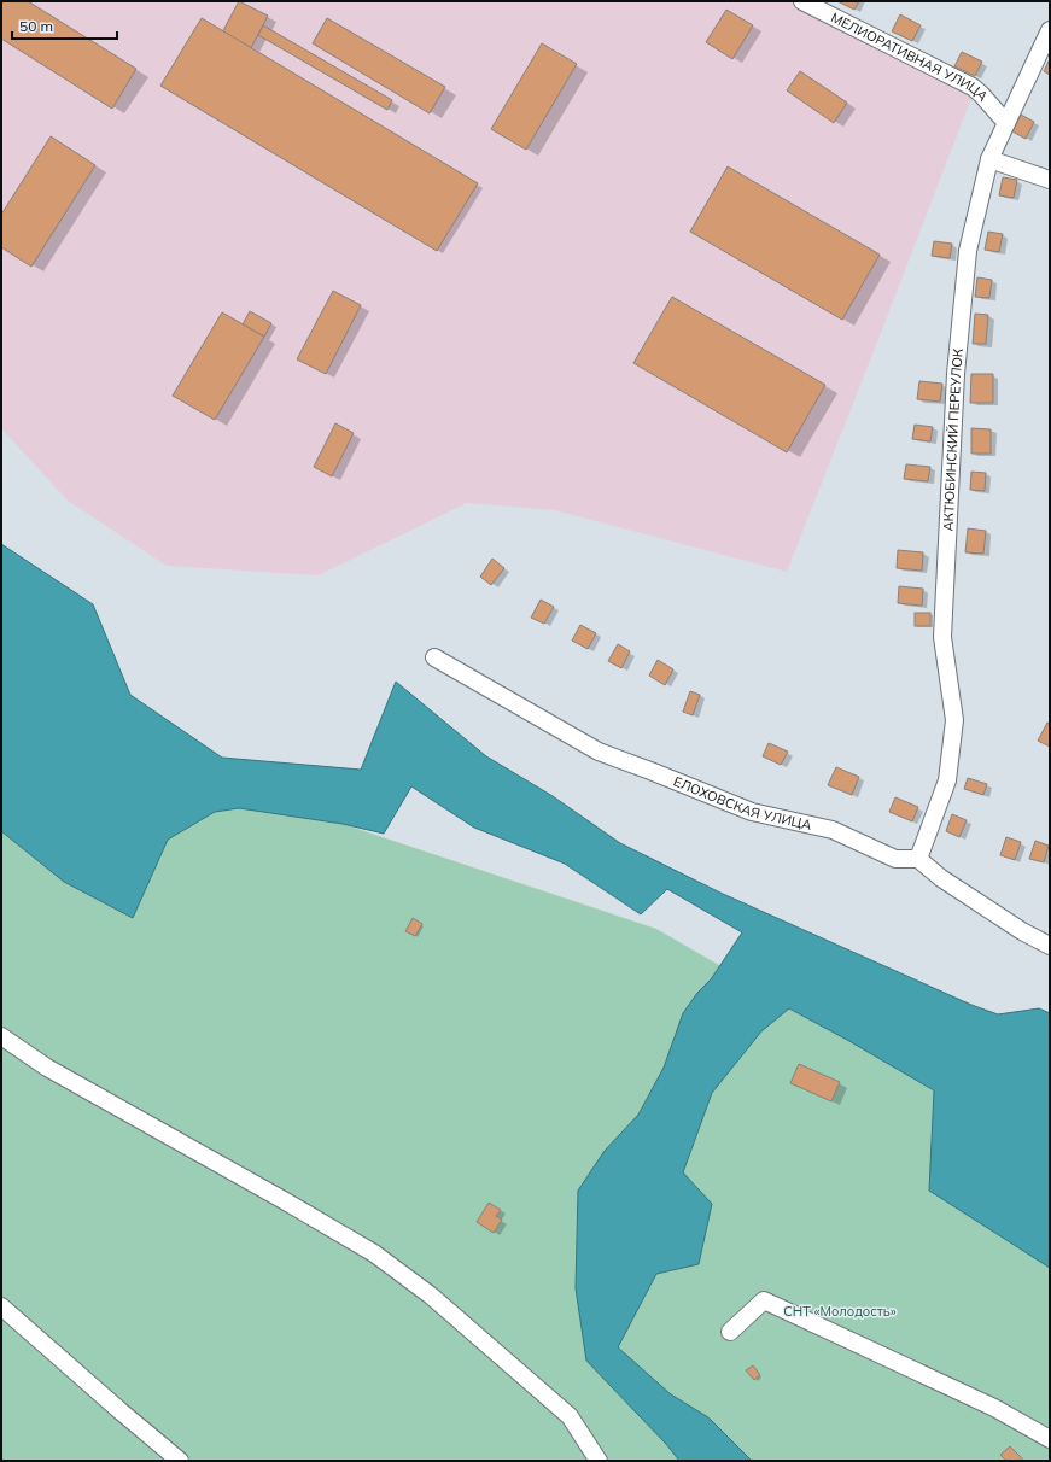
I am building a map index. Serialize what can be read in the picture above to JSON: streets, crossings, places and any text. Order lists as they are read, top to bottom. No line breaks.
{"streets":{"street":["МЕЛИОРАТИВНАЯ УЛИЦА","АКТЮБИНСКИЙ ПЕРЕУЛОК","ЕЛОХОВСКАЯ УЛИЦА"]},"crossings":[["МЕЛИОРАТИВНАЯ УЛИЦА","АКТЮБИНСКИЙ ПЕРЕУЛОК"],["АКТЮБИНСКИЙ ПЕРЕУЛОК","ЕЛОХОВСКАЯ УЛИЦА"]],"parks":["СНТ «Молодость»"],"scale_bar":"50 m"}
